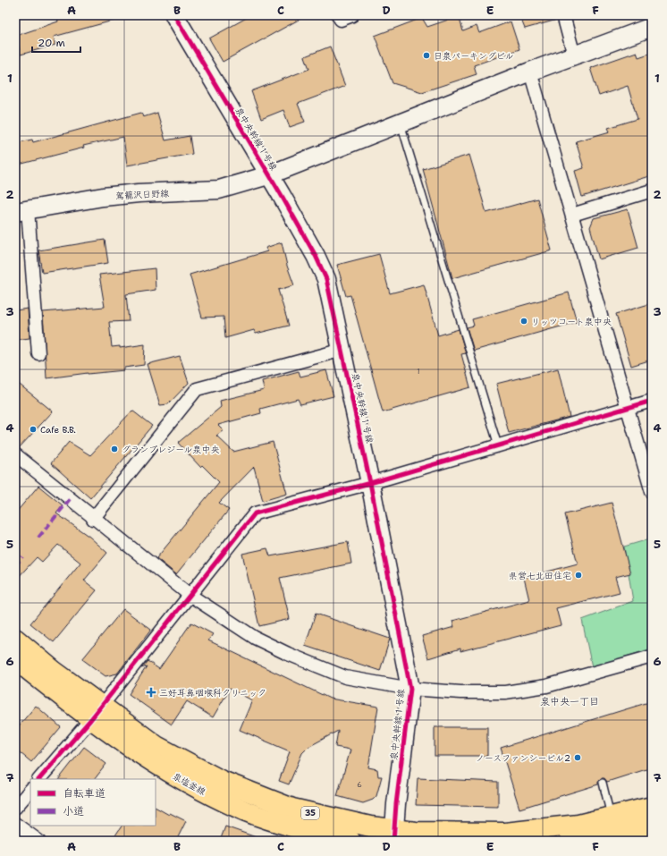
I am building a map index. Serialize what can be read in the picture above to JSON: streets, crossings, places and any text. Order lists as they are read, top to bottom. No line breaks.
{"streets":{"main road":["泉塩釜線","35"],"street":["泉中央幹線１号線","駕籠沢日野線"]},"crossings":[["泉中央幹線１号線","駕籠沢日野線"],["泉中央幹線１号線","35"],["泉塩釜線","35"]],"districts":["泉中央一丁目"],"places":{"other":["日泉パーキングビル","リッツコート泉中央","Cafe B.B.","グランプレジール泉中央","県営七北田住宅","ノースファンシービル2"],"health":["三好耳鼻咽喉科クリニック"]},"house_numbers":["1","6"],"legend":["自転車道","小道"],"scale_bar":"20 m","grid":{"columns":["A","B","C","D","E","F"],"rows":["1","2","3","4","5","6","7"]}}
